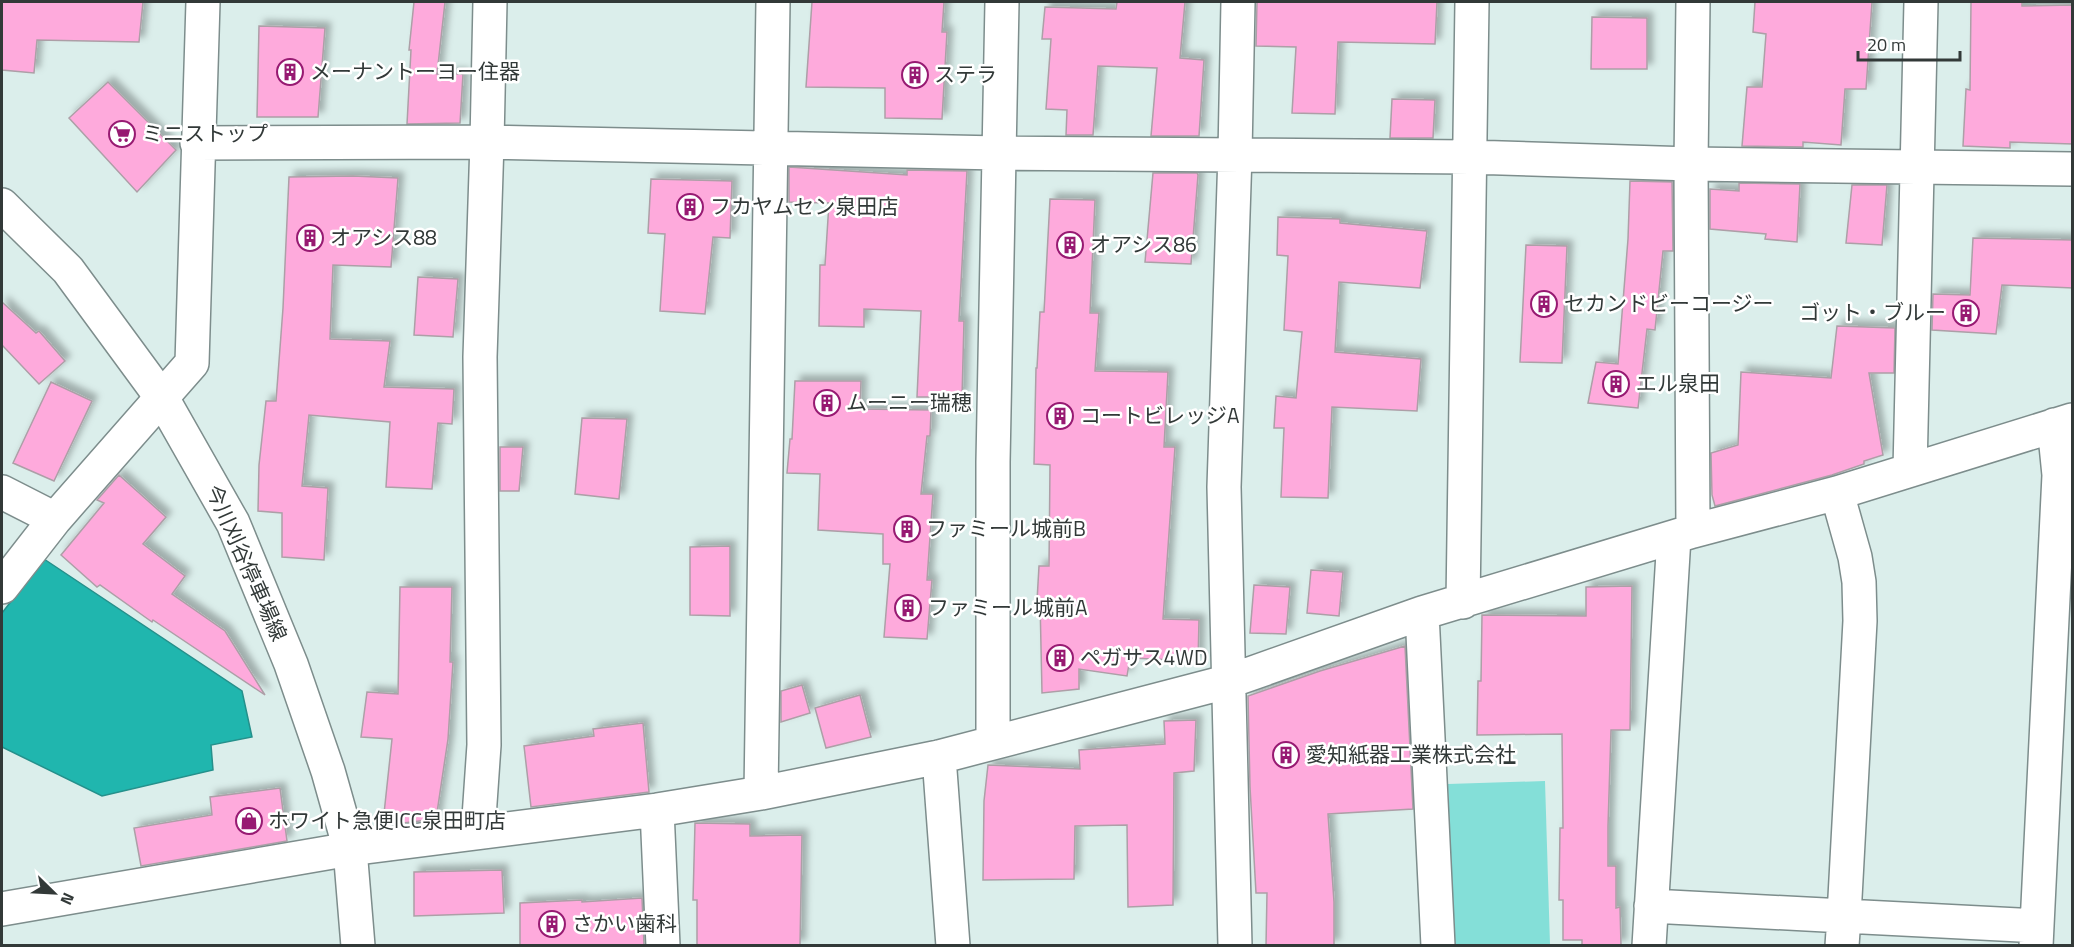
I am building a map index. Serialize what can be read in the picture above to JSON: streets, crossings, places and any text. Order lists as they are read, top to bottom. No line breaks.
{"streets":{"street":["今川刈谷停車場線"]},"places":{"building":["メーナントーヨー住器","ステラ","フカヤムセン泉田店","オアシス88","オアシス86","セカンドビーコージー","ゴット・ブルー","エル泉田","ムーニー瑞穂","コートビレッジA","ファミール城前B","ファミール城前A","ペガサス4WD","愛知紙器工業株式会社","さかい歯科"],"supermarket":["ミニストップ"],"shop":["ホワイト急便ICC泉田町店"]},"scale_bar":"20 m","north":"bottom right"}
